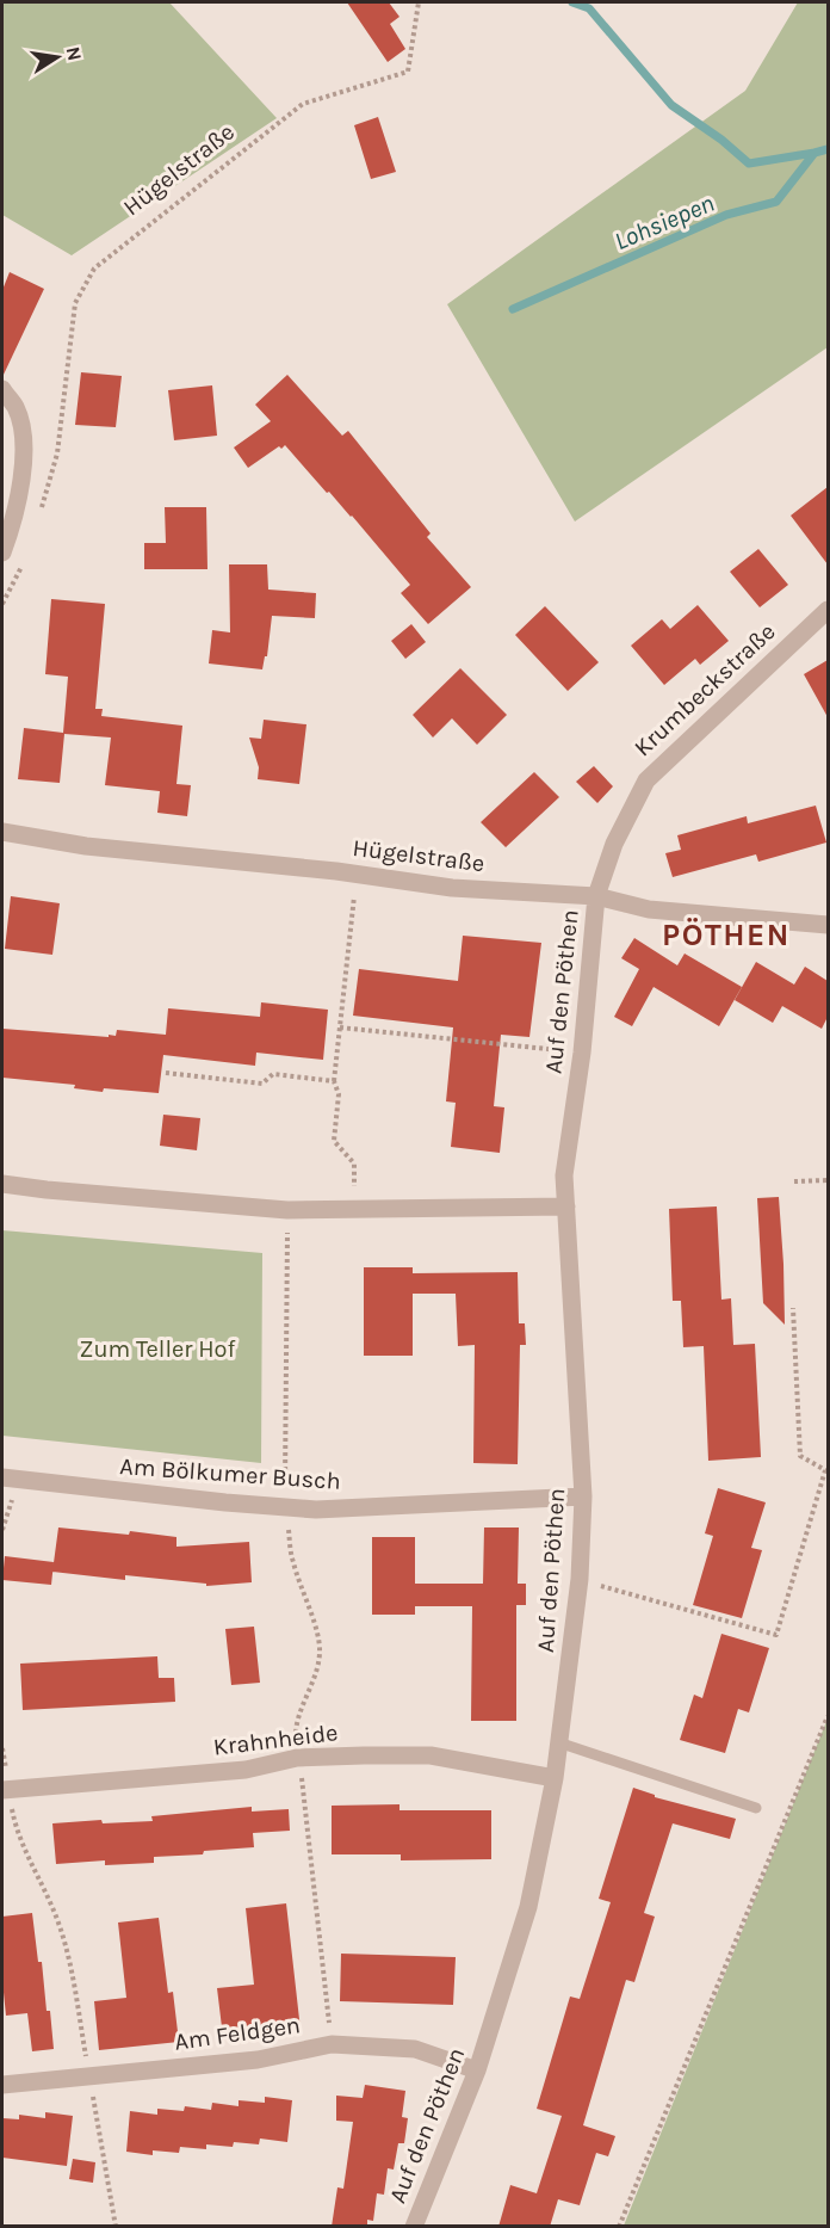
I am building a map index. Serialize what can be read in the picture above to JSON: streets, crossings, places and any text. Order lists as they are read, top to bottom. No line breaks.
{"streets":{"street":["Hügelstraße","Krumbeckstraße","Auf den Pöthen","Am Bölkumer Busch","Krahnheide","Am Feldgen"]},"crossings":[["Hügelstraße","Krumbeckstraße"],["Hügelstraße","Auf den Pöthen"],["Krumbeckstraße","Auf den Pöthen"],["Auf den Pöthen","Am Bölkumer Busch"],["Auf den Pöthen","Krahnheide"],["Auf den Pöthen","Am Feldgen"]],"districts":["PÖTHEN"],"water":["Lohsiepen"],"parks":["Zum Teller Hof"],"north":"right"}
